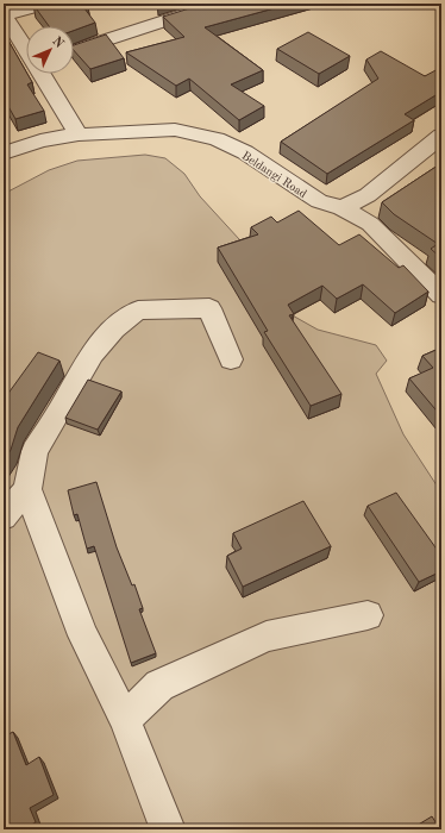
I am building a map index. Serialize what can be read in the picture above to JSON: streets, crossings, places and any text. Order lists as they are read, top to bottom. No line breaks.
{"streets":{"street":["Beldangi Road"]},"north":"top right"}
